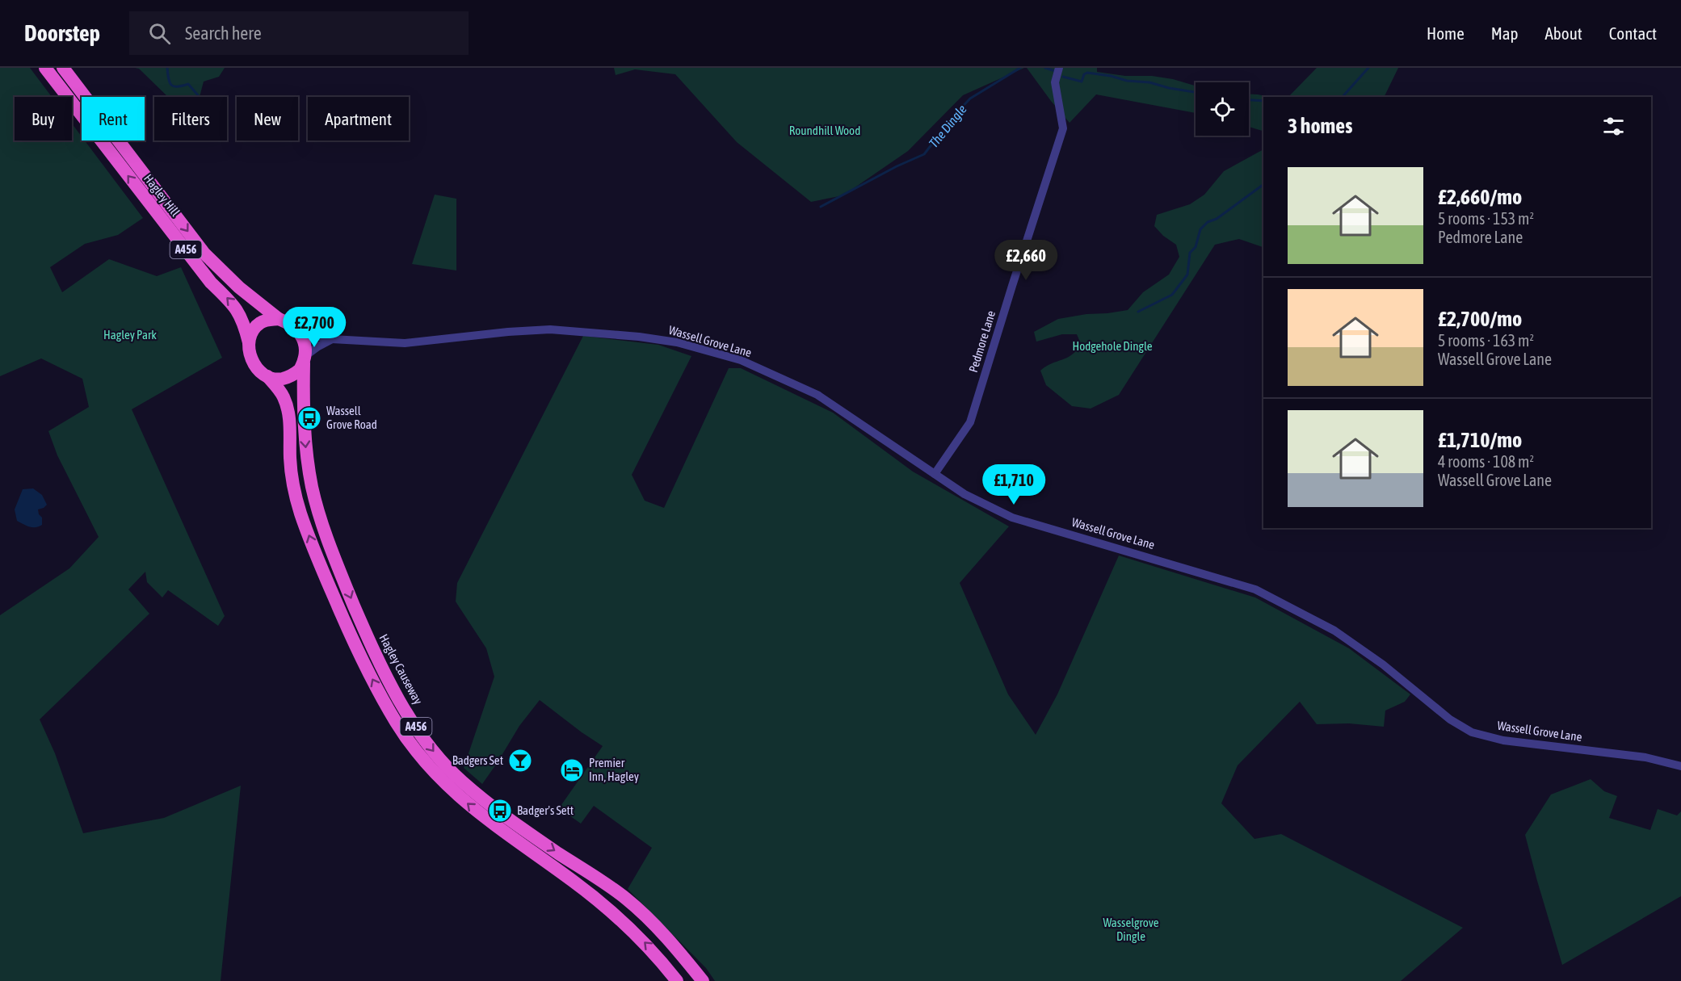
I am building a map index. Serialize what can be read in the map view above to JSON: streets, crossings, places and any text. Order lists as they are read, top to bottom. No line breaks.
{"streets":{"highway":["Hagley Hill","A456","Hagley Causeway"],"street":["Wassell Grove Lane","Pedmore Lane"]},"crossings":[["Hagley Hill","A456"],["Hagley Hill","Wassell Grove Lane"],["Hagley Hill","Hagley Causeway"],["A456","Wassell Grove Lane"],["A456","Hagley Causeway"],["Wassell Grove Lane","Pedmore Lane"],["Wassell Grove Lane","Hagley Causeway"]],"water":["The Dingle"],"parks":["Roundhill Wood","Hagley Park","Hodgehole Dingle","Wasselgrove Dingle"],"places":{"bus stop":["Wassell Grove Road","Badger's Sett"],"bar":["Badgers Set"],"hotel":["Premier Inn, Hagley"]},"page":{"header":"Doorstep","search":"Search here","nav":["Home","Map","About","Contact"],"chip":["Buy","Rent","Filters","New","Apartment"],"heading":"3 homes","list":[{"name":"£2,660/mo","note":"5 rooms · 153 m² · Pedmore Lane"},{"name":"£2,700/mo","note":"5 rooms · 163 m² · Wassell Grove Lane"},{"name":"£1,710/mo","note":"4 rooms · 108 m² · Wassell Grove Lane"}],"price":["£2,660","£2,700","£1,710"]}}
